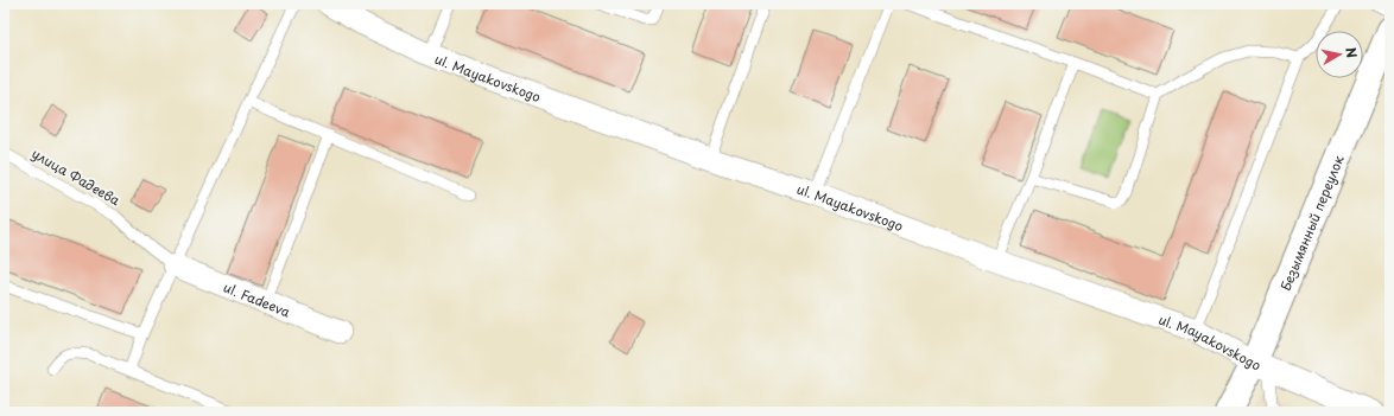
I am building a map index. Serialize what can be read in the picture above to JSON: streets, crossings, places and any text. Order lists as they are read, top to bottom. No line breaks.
{"streets":{"street":["ul. Mayakovskogo","Безымянный переулок","ul. Fadeeva"],"lane":["улица Фадеева"]},"crossings":[["ul. Mayakovskogo","Безымянный переулок"],["улица Фадеева","ul. Fadeeva"]],"north":"right"}
